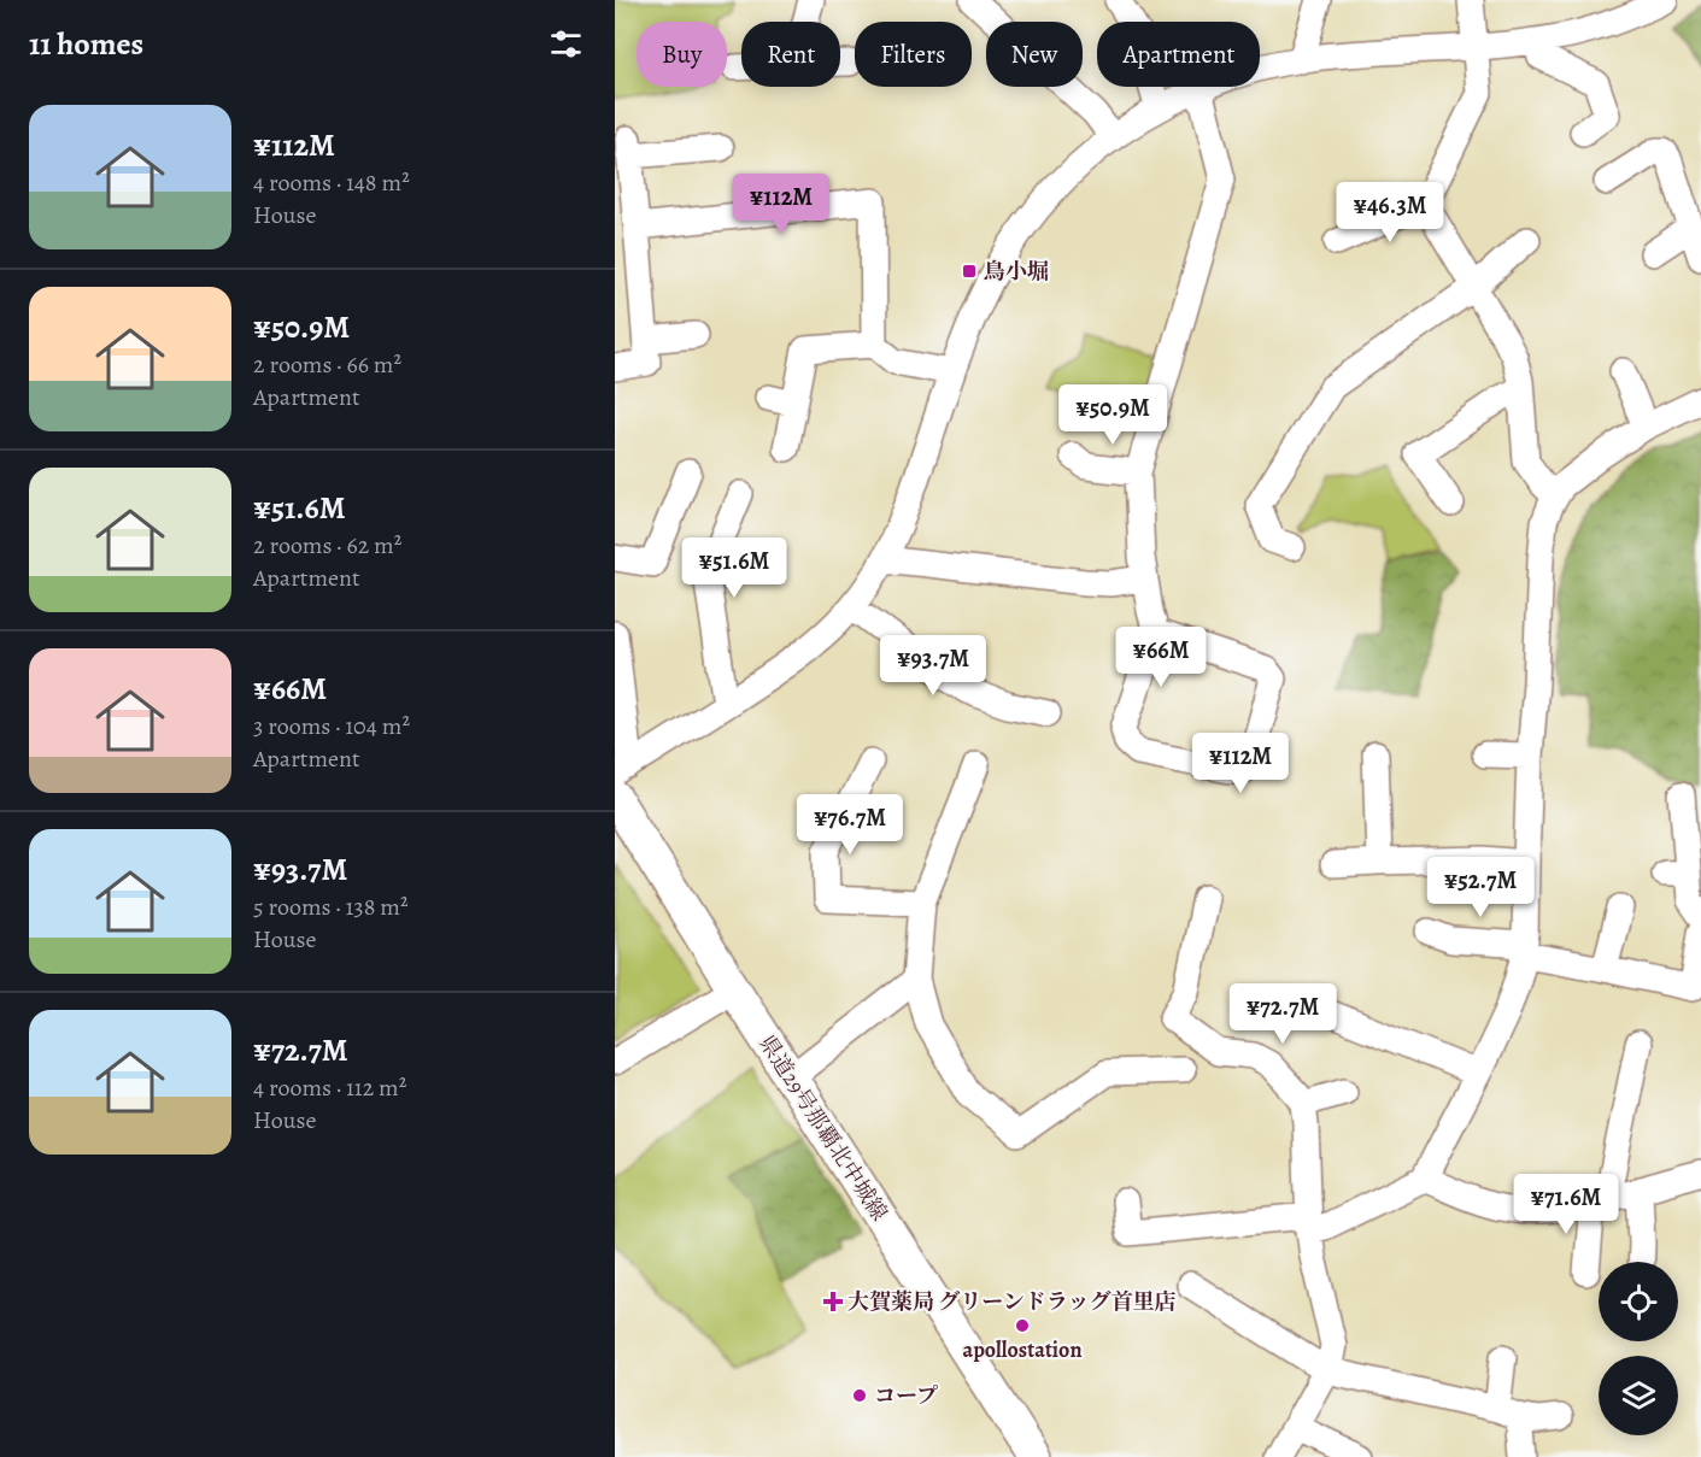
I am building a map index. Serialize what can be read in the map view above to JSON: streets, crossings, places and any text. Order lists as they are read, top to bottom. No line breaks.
{"streets":{"main road":["県道29号那覇北中城線"]},"places":{"transit":["鳥小堀"],"health":["大賀薬局 グリーンドラッグ首里店"],"other":["apollostation","コープ"]},"page":{"heading":"11 homes","chip":["Buy","Rent","Filters","New","Apartment"],"list":[{"name":"¥112M","note":"4 rooms · 148 m² · House"},{"name":"¥50.9M","note":"2 rooms · 66 m² · Apartment"},{"name":"¥51.6M","note":"2 rooms · 62 m² · Apartment"},{"name":"¥66M","note":"3 rooms · 104 m² · Apartment"},{"name":"¥93.7M","note":"5 rooms · 138 m² · House"},{"name":"¥72.7M","note":"4 rooms · 112 m² · House"}],"price":["¥112M","¥46.3M","¥50.9M","¥51.6M","¥66M","¥93.7M","¥112M","¥76.7M","¥52.7M","¥72.7M","¥71.6M"]}}
